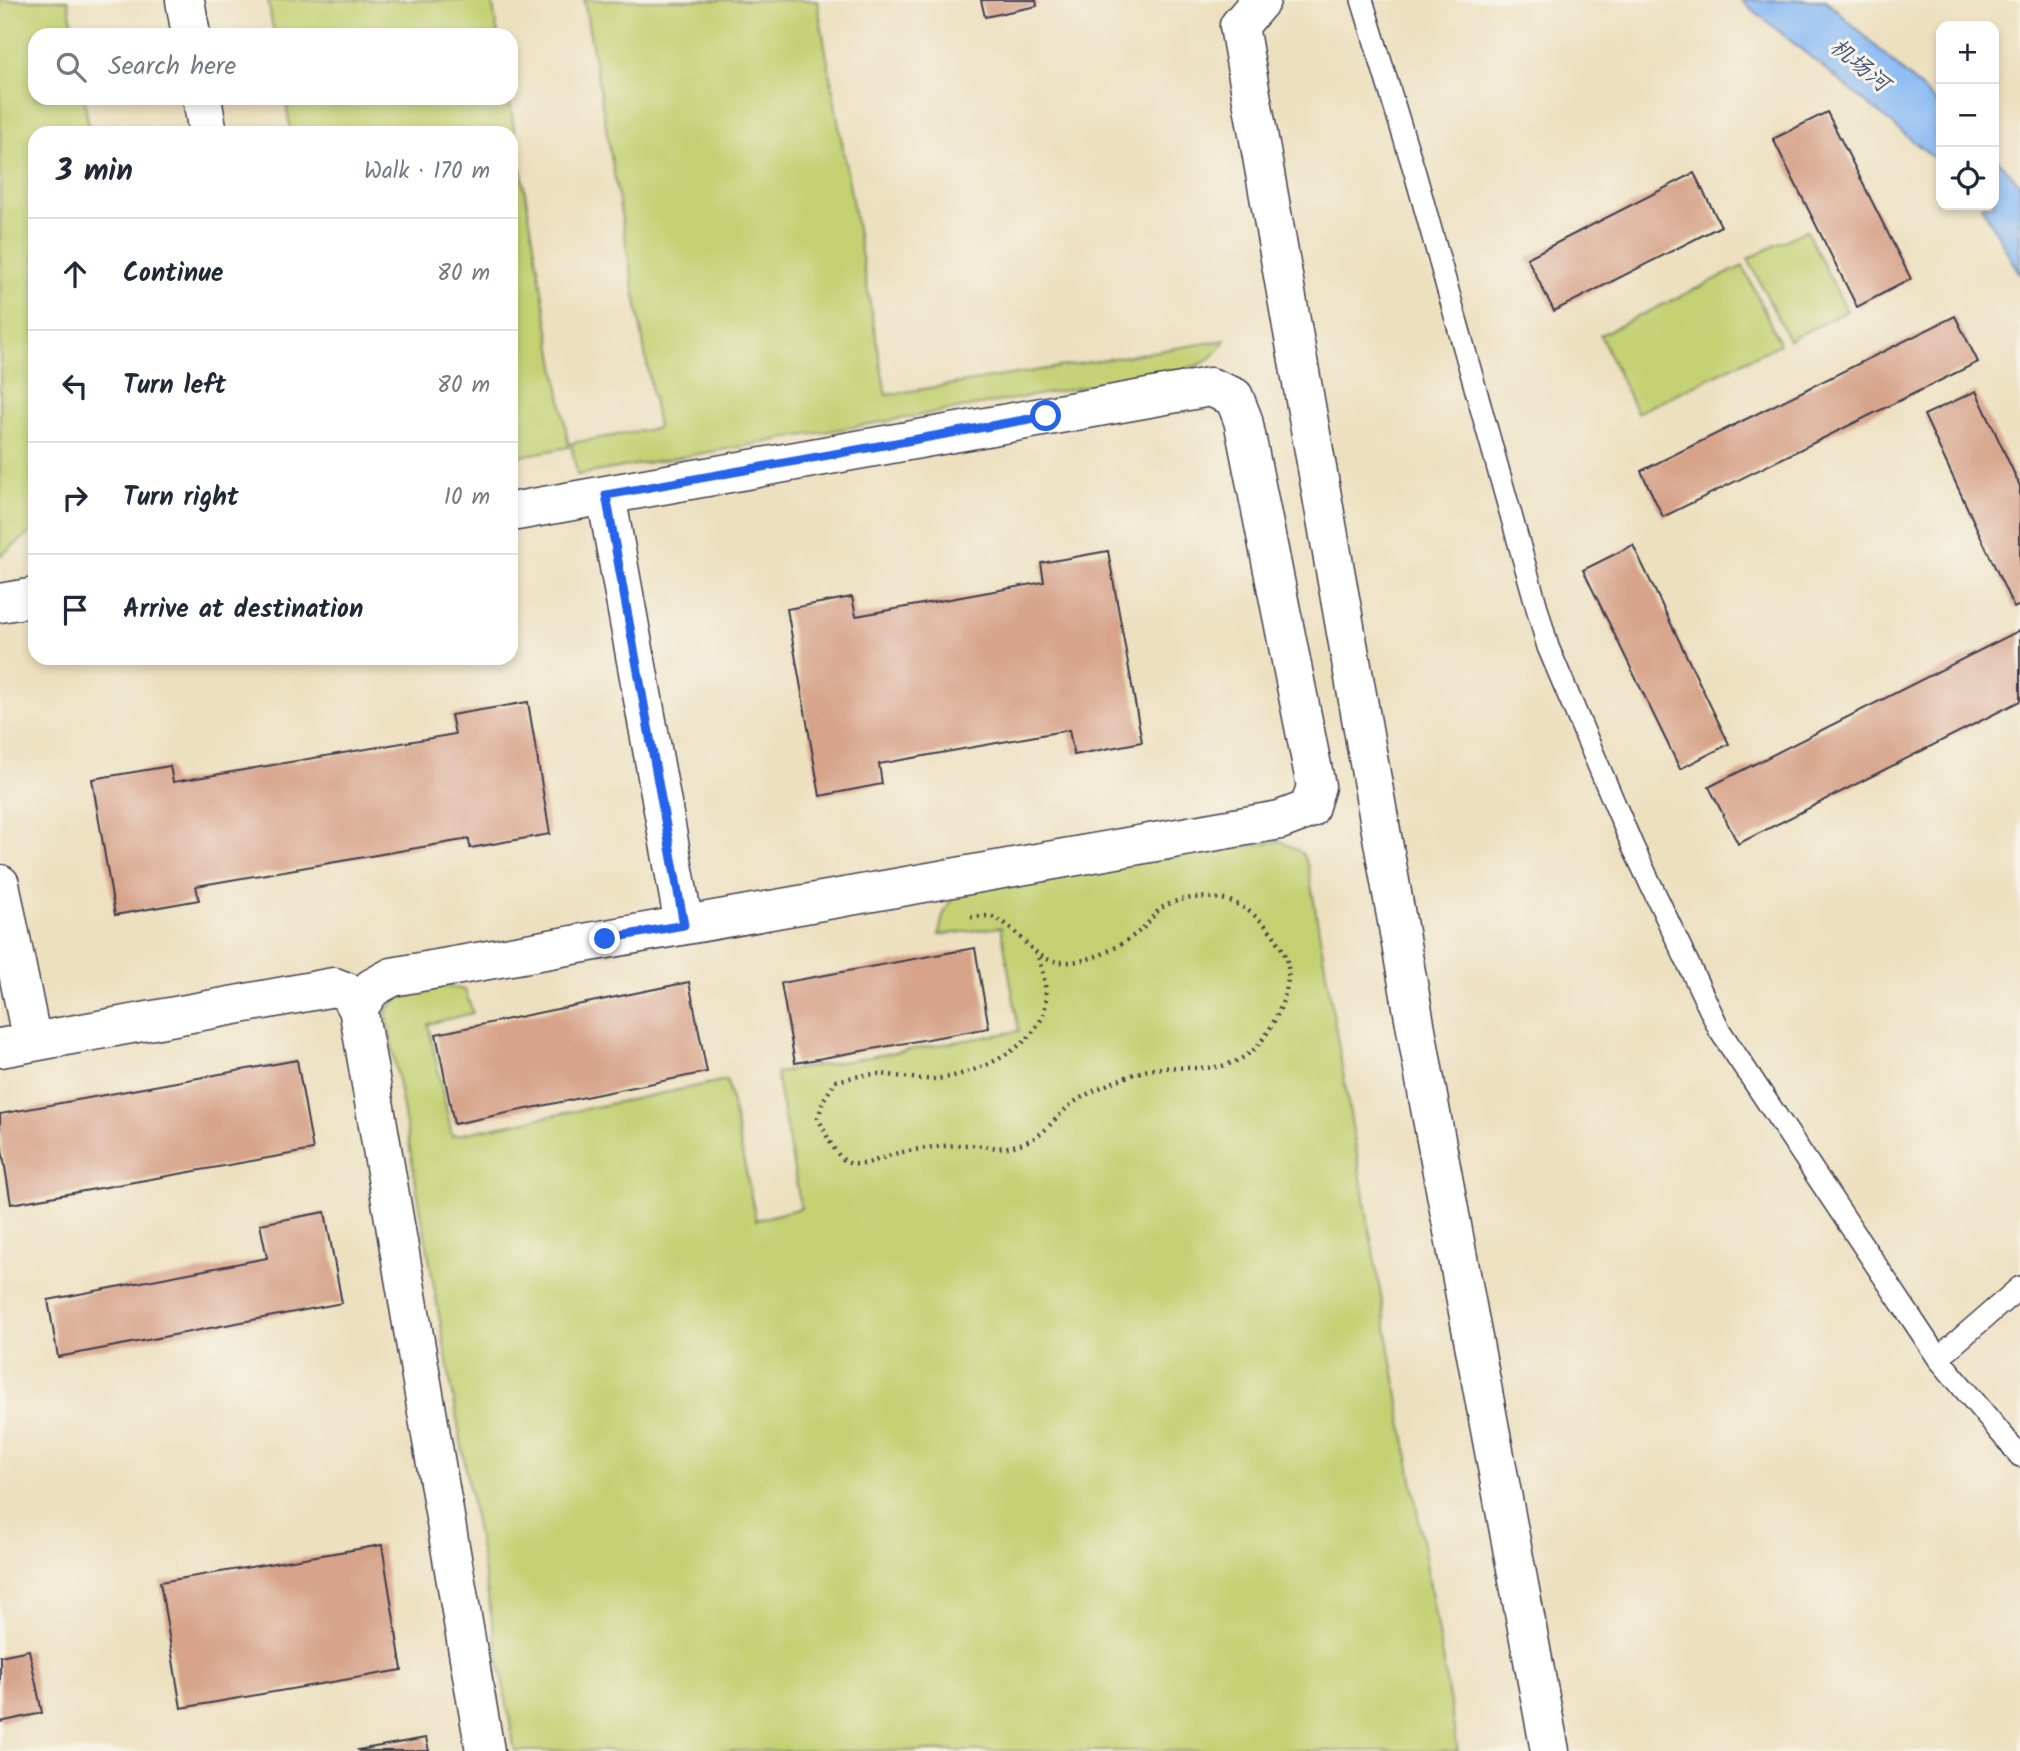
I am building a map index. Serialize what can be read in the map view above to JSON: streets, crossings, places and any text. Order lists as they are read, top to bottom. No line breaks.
{"water":["机场河"],"page":{"map_buttons":["+","−"],"search":"Search here","heading":["3 min","Walk · 170 m"],"list":[["Continue","80 m"],["Turn left","80 m"],["Turn right","10 m"],"Arrive at destination"]}}
